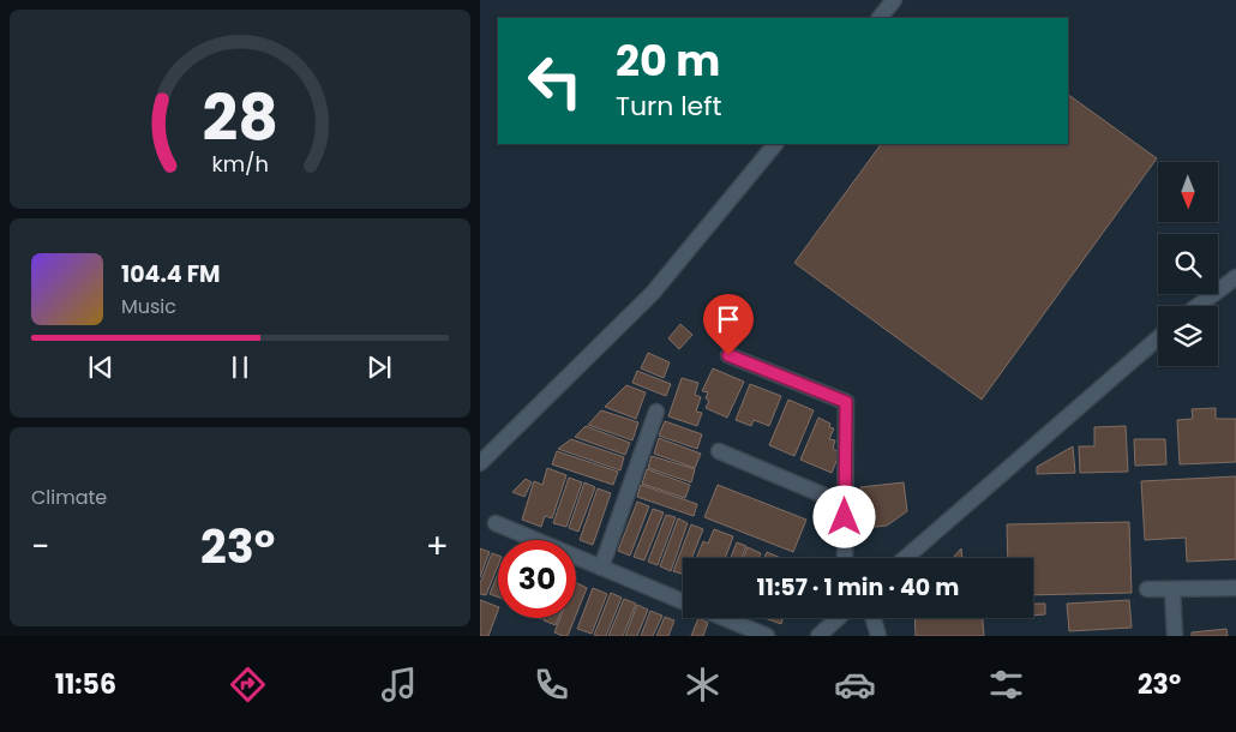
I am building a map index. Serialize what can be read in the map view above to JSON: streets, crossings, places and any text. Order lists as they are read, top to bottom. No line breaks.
{"north":"bottom","page":{"turn":["20 m","Turn left"],"song":["104.4 FM","Music"],"tile":"Climate","heat":["−","23°","+"],"limit":"30","trip":"11:57 · 1 min · 40 m","tabs":["11:56","23°"],"gauge":["28","km/h"]}}
